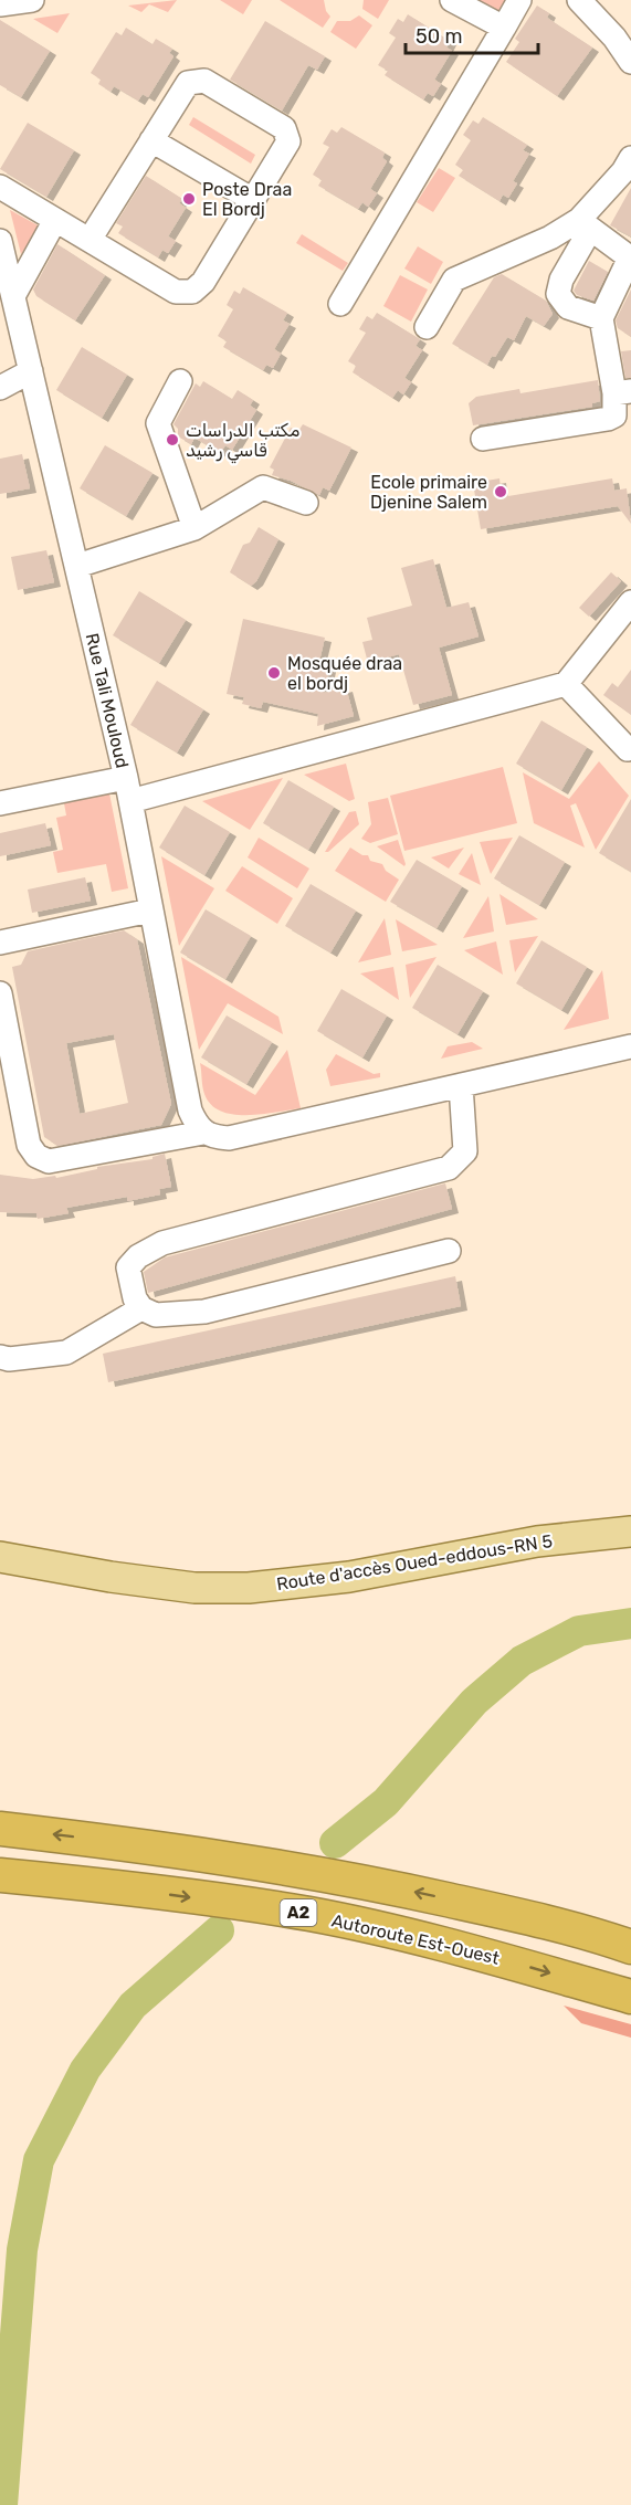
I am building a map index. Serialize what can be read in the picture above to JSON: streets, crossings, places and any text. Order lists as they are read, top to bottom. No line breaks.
{"streets":{"highway":["A2","Autoroute Est-Ouest"],"main road":["Route d'accès Oued-eddous-RN 5"],"street":["Rue Tali Mouloud"]},"places":["Poste Draa El Bordj","مكتب الدراسات قاسي رشيد","Ecole primaire Djenine Salem","Mosquée draa el bordj"],"scale_bar":"50 m"}
